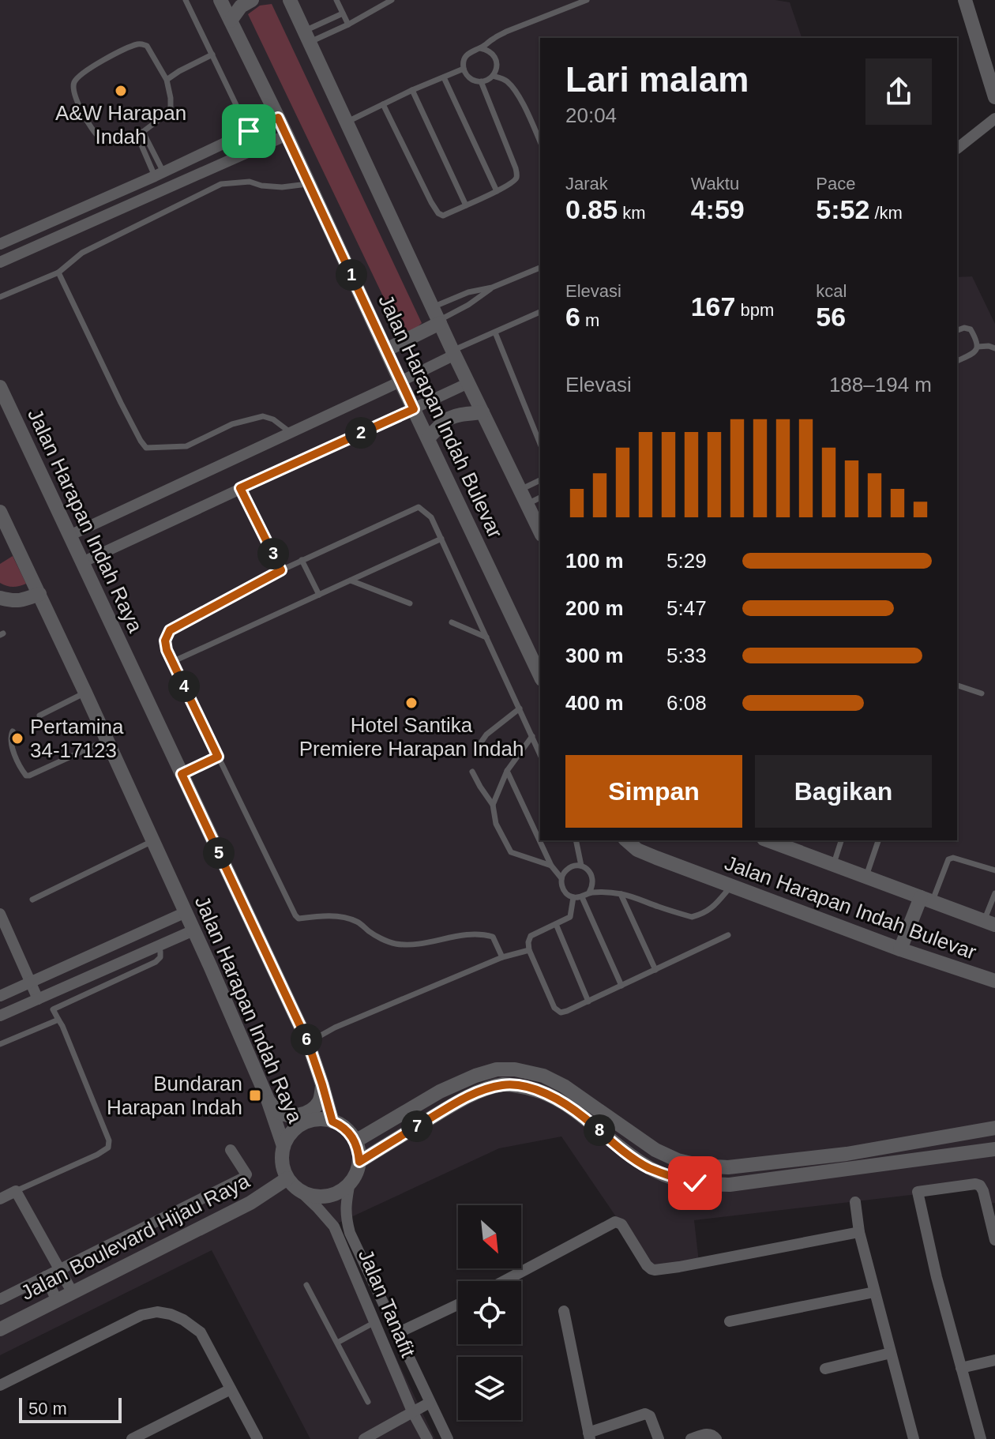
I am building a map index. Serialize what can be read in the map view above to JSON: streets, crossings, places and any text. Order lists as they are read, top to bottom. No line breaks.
{"streets":{"street":["Jalan Harapan Indah Bulevar","Jalan Harapan Indah Raya","Jalan Boulevard Hijau Raya","Jalan Tanafit"]},"crossings":[["Jalan Harapan Indah Raya","Jalan Boulevard Hijau Raya"],["Jalan Harapan Indah Raya","Jalan Tanafit"],["Jalan Boulevard Hijau Raya","Jalan Tanafit"]],"places":{"other":["A&W Harapan Indah","Hotel Santika Premiere Harapan Indah","Pertamina 34-17123"],"transit":["Bundaran Harapan Indah"]},"scale_bar":"50 m","north":"bottom right","page":{"heading":["Lari malam","20:04"],"stats":[["Jarak","0.85 km"],["Waktu","4:59"],["Pace","5:52 /km"],["Elevasi","6 m"],["167 bpm"],["kcal","56"]],"pins":["1","2","3","4","5","6","7","8"],"chart":["Elevasi","188–194 m"],"list":[{"name":"100 m","note":"5:29"},{"name":"200 m","note":"5:47"},{"name":"300 m","note":"5:33"},{"name":"400 m","note":"6:08"}],"buttons":["Simpan","Bagikan"],"scale":"50 m"}}
